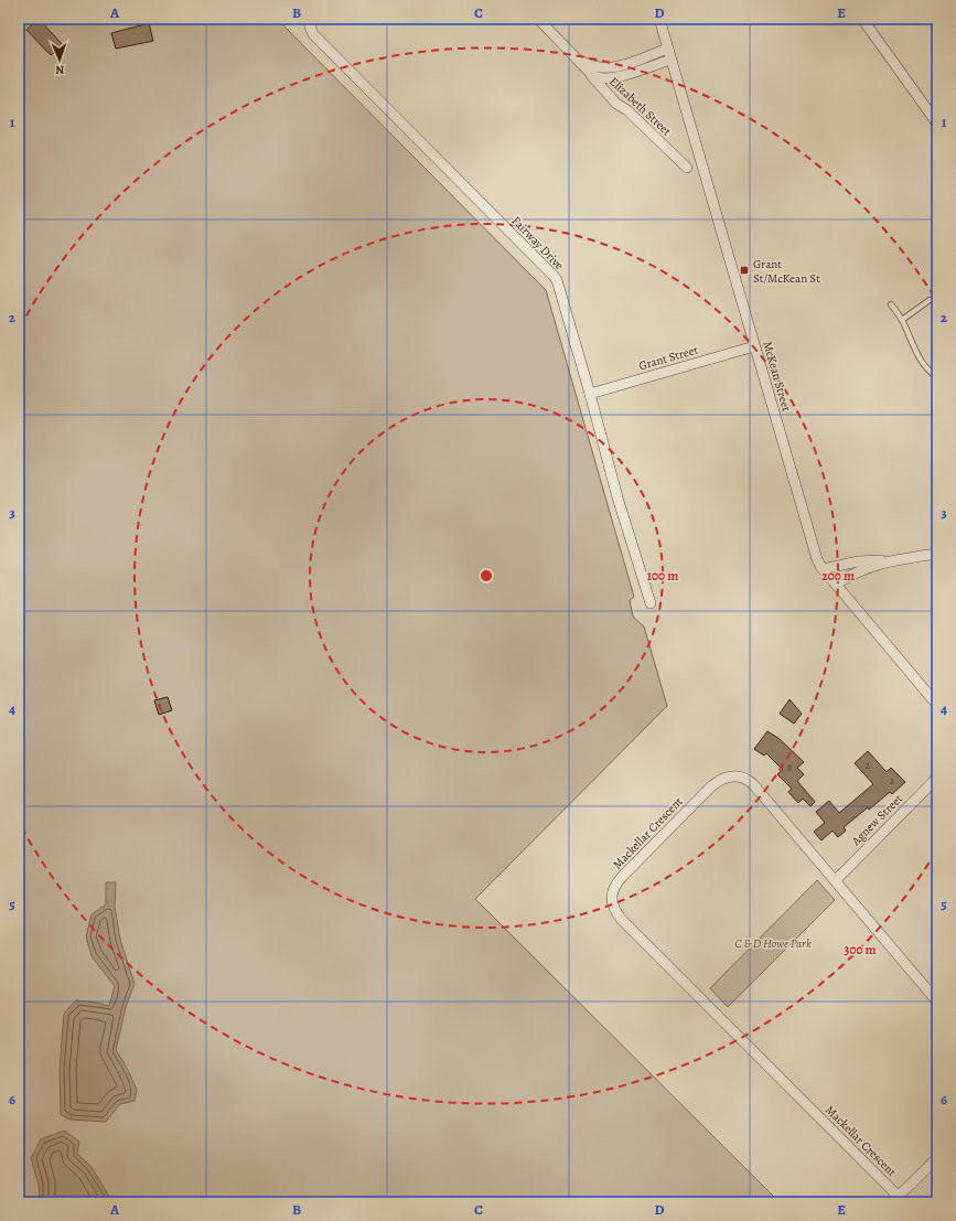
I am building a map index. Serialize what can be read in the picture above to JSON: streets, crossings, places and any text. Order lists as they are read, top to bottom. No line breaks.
{"streets":{"street":["Elizabeth Street","Fairway Drive","Grant Street","McKean Street","Agnew Street","Mackellar Crescent"]},"crossings":[["Elizabeth Street","McKean Street"],["Fairway Drive","Grant Street"],["Grant Street","McKean Street"],["Agnew Street","Mackellar Crescent"]],"parks":["C & D Howe Park"],"places":{"transit":["Grant St/McKean St"]},"house_numbers":["2","8","2"],"north":"bottom","grid":{"columns":["A","B","C","D","E"],"rows":["1","2","3","4","5","6"]},"rings":["100 m","200 m","300 m"]}
